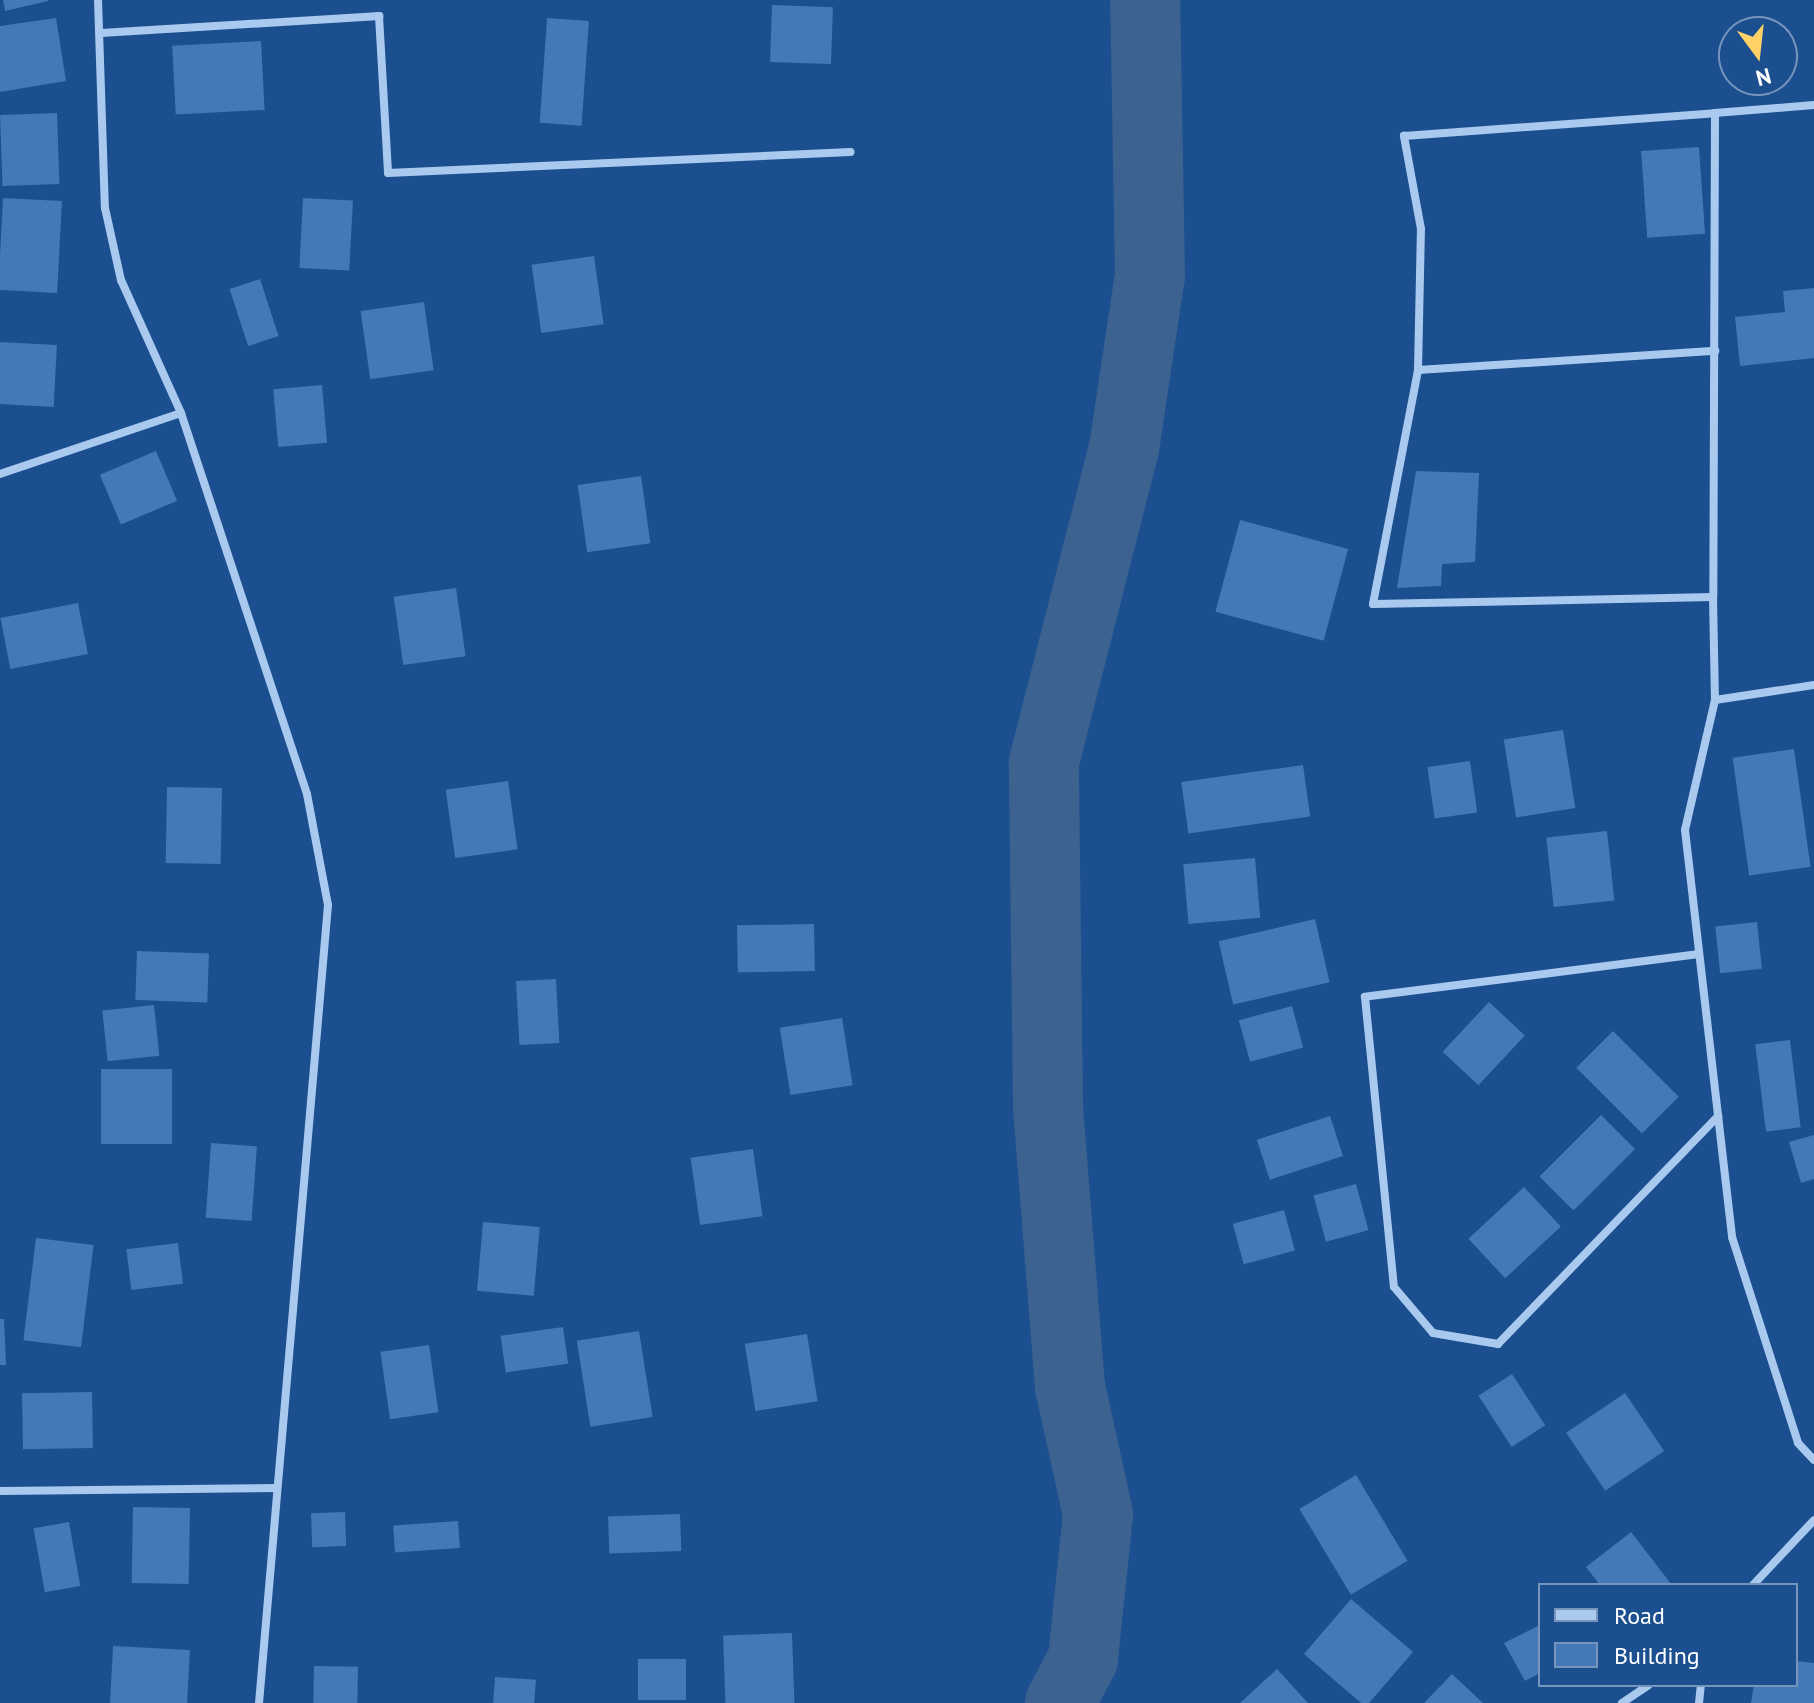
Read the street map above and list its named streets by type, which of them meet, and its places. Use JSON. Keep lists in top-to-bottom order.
{
  "legend": ["Road", "Building"],
  "north": "bottom"
}
